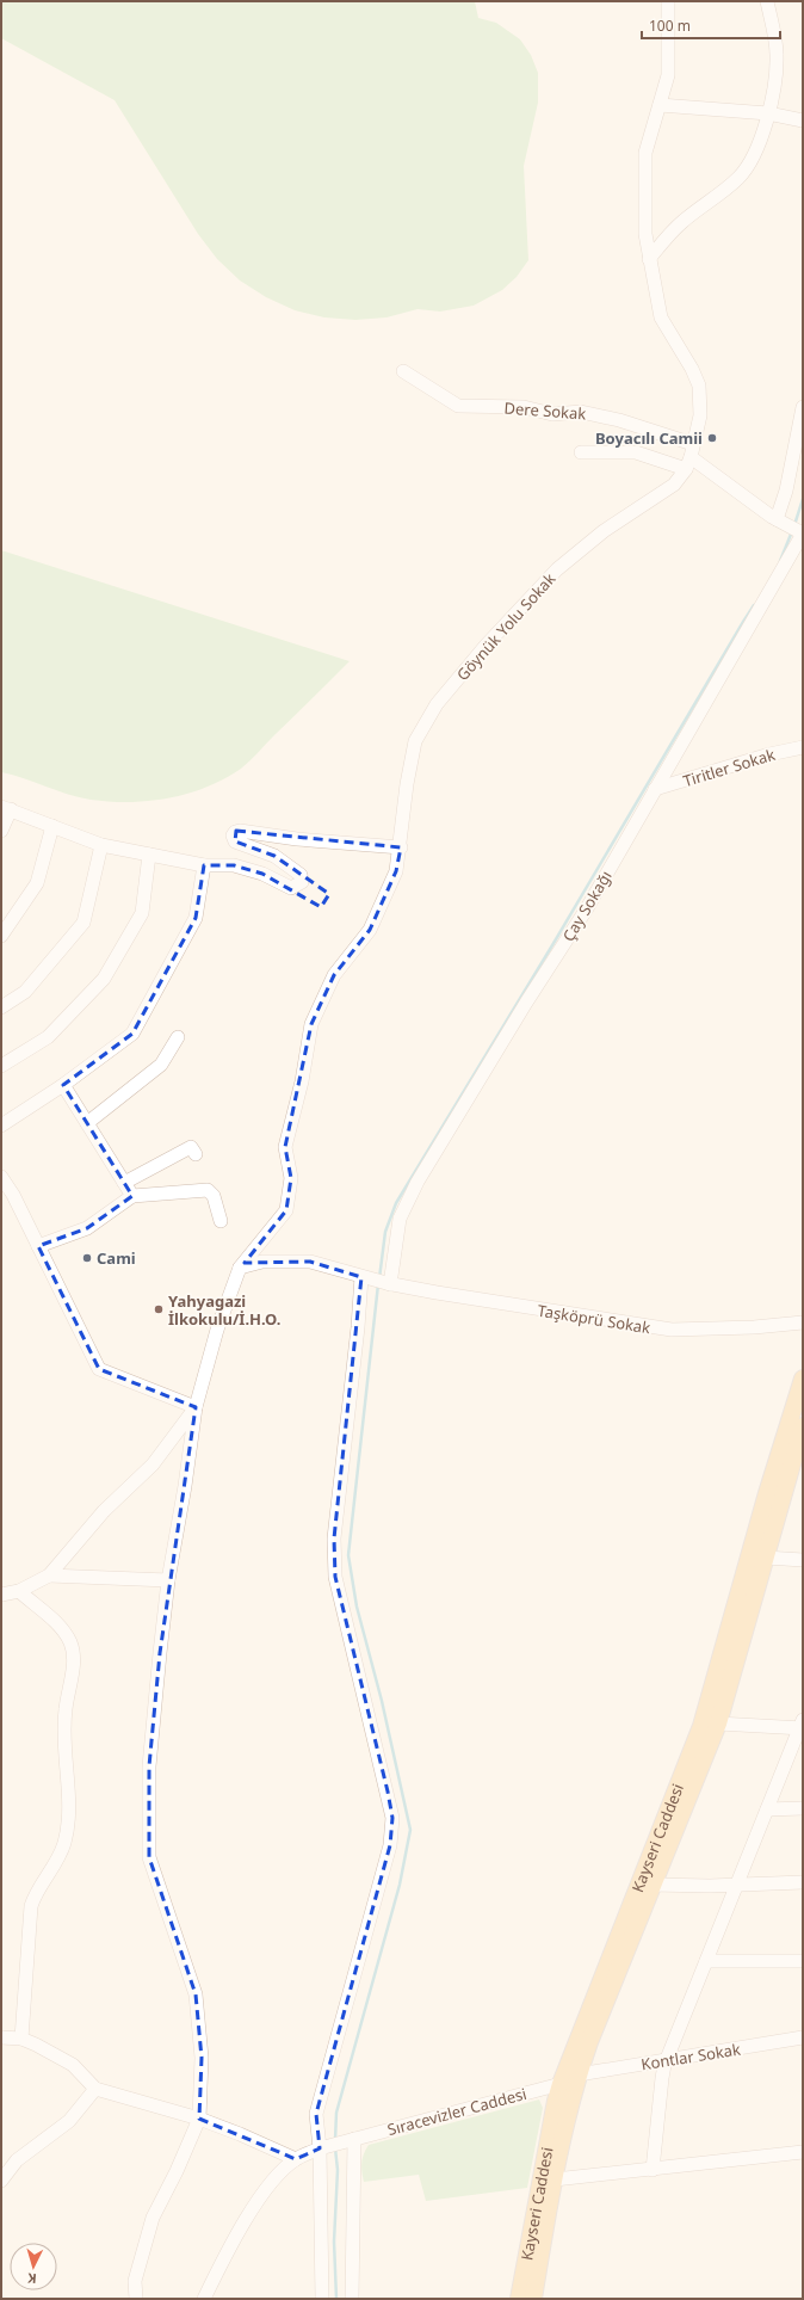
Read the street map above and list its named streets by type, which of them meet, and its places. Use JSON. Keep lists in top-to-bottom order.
{
  "streets": {
    "main road": ["Kayseri Caddesi"],
    "street": [
      "Dere Sokak",
      "Göynük Yolu Sokak",
      "Tiritler Sokak",
      "Çay Sokağı",
      "Taşköprü Sokak",
      "Kontlar Sokak",
      "Sıracevizler Caddesi"
    ]
  },
  "crossings": [
    ["Dere Sokak", "Göynük Yolu Sokak"],
    ["Göynük Yolu Sokak", "Taşköprü Sokak"],
    ["Tiritler Sokak", "Çay Sokağı"],
    ["Çay Sokağı", "Taşköprü Sokak"],
    ["Kayseri Caddesi", "Kontlar Sokak"],
    ["Kayseri Caddesi", "Sıracevizler Caddesi"],
    ["Kontlar Sokak", "Sıracevizler Caddesi"]
  ],
  "places": ["Boyacılı Camii", "Cami", "Yahyagazi İlkokulu/İ.H.O."],
  "scale_bar": "100 m",
  "north": "bottom"
}
